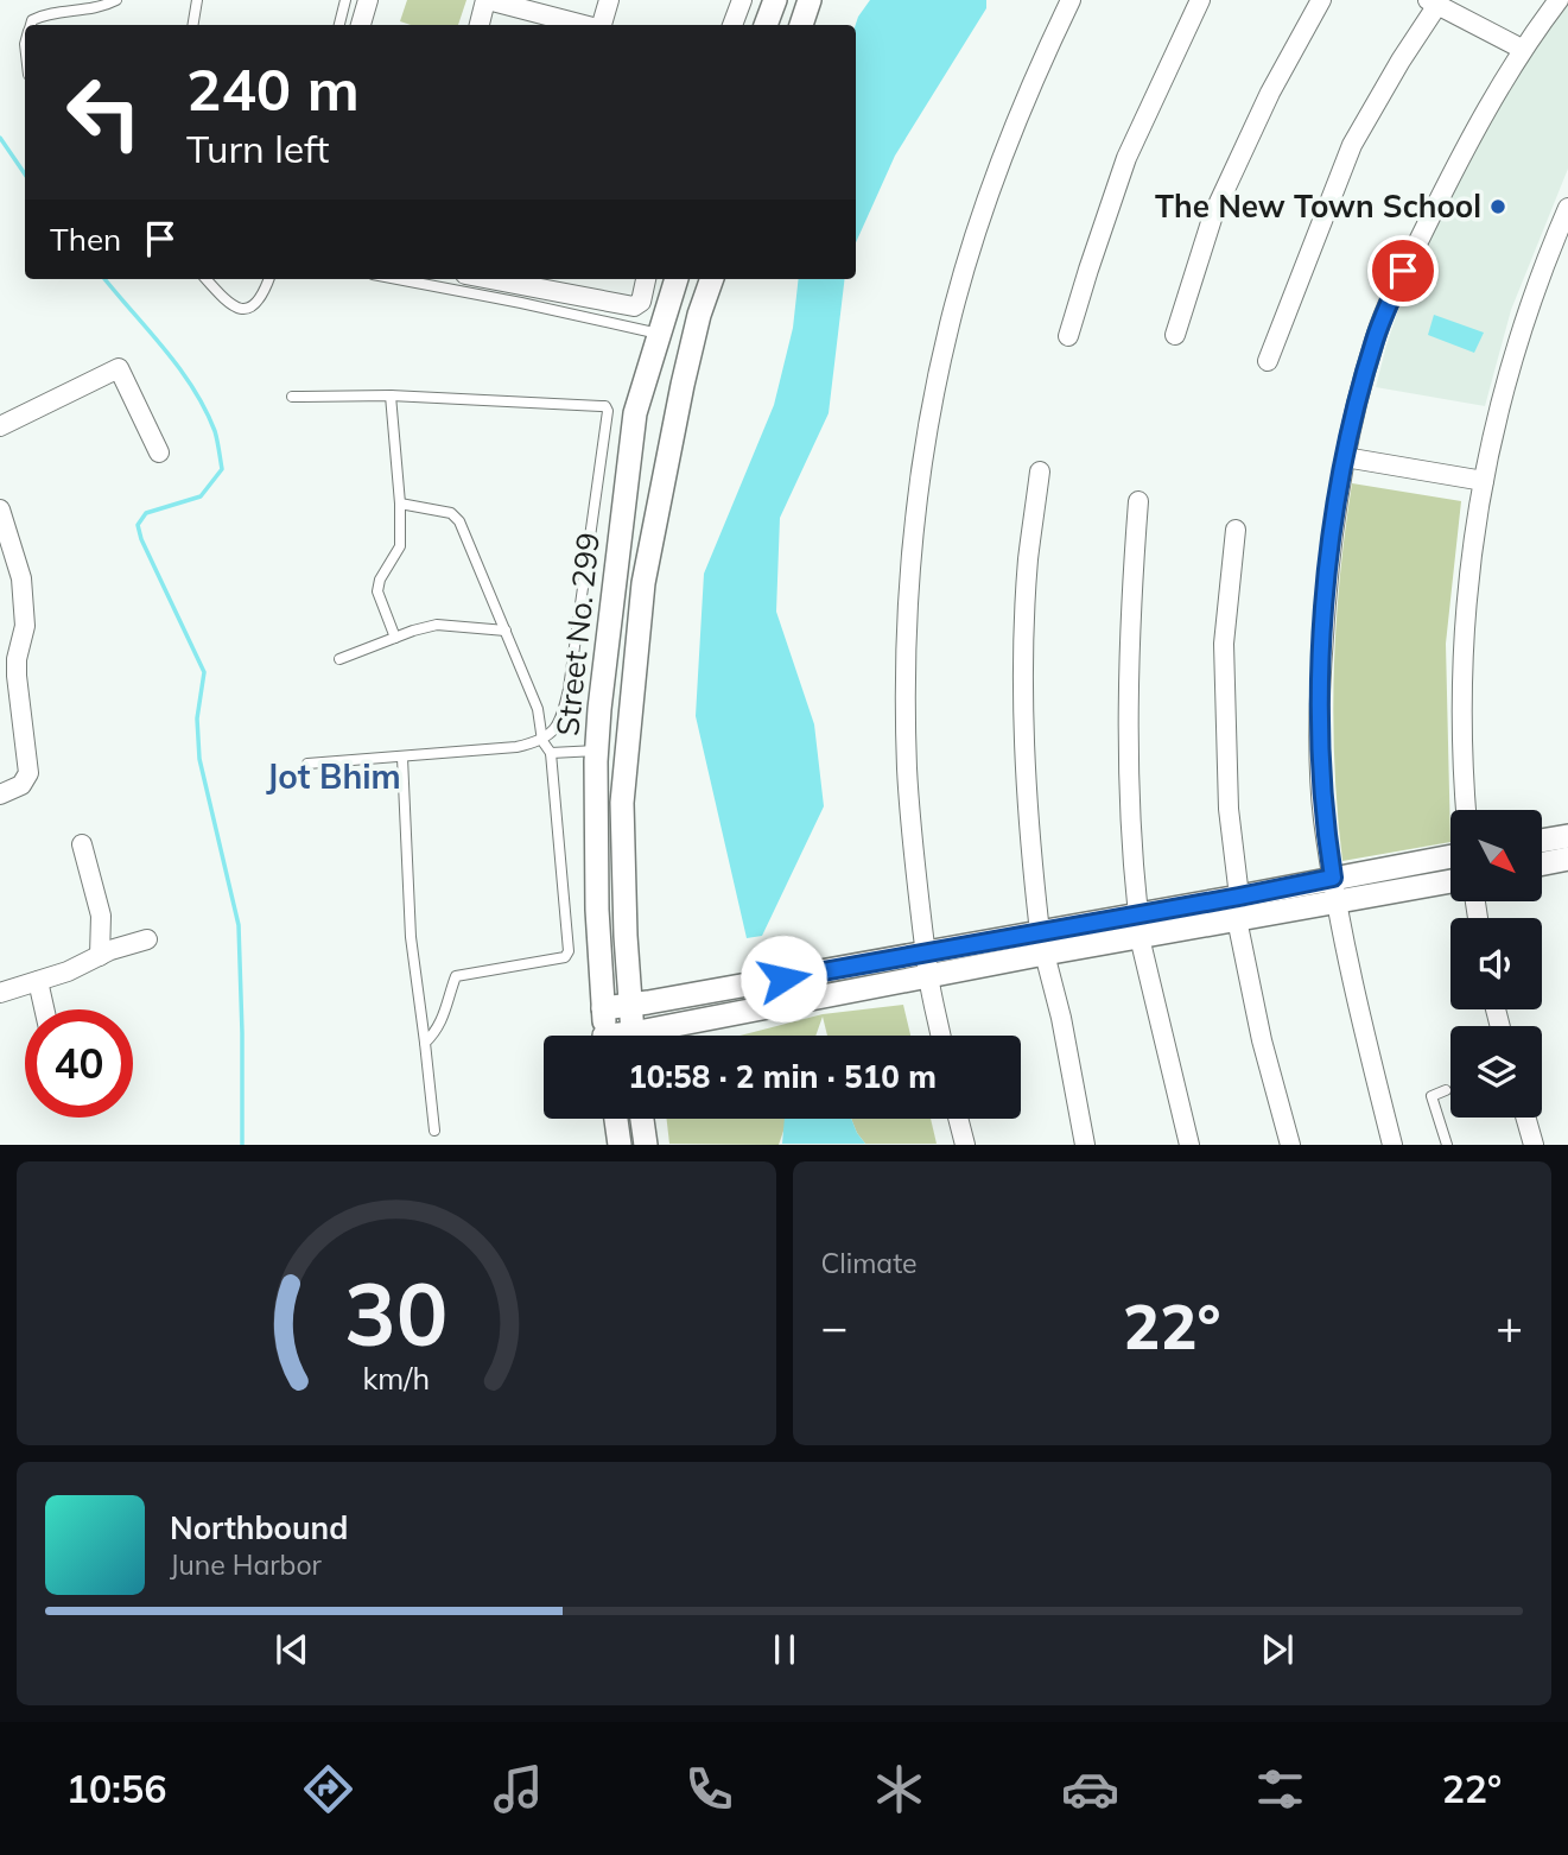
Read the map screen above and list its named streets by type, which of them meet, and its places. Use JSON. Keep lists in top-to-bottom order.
{
  "streets": {
    "street": ["Street No. 299"]
  },
  "districts": ["Jot Bhim"],
  "places": ["The New Town School"],
  "north": "bottom right",
  "page": {
    "turn": ["240 m", "Turn left"],
    "then": "Then",
    "limit": "40",
    "trip": "10:58 · 2 min · 510 m",
    "tile": "Climate",
    "heat": ["−", "22°", "+"],
    "song": ["Northbound", "June Harbor"],
    "tabs": ["10:56", "22°"],
    "gauge": ["30", "km/h"]
  }
}
